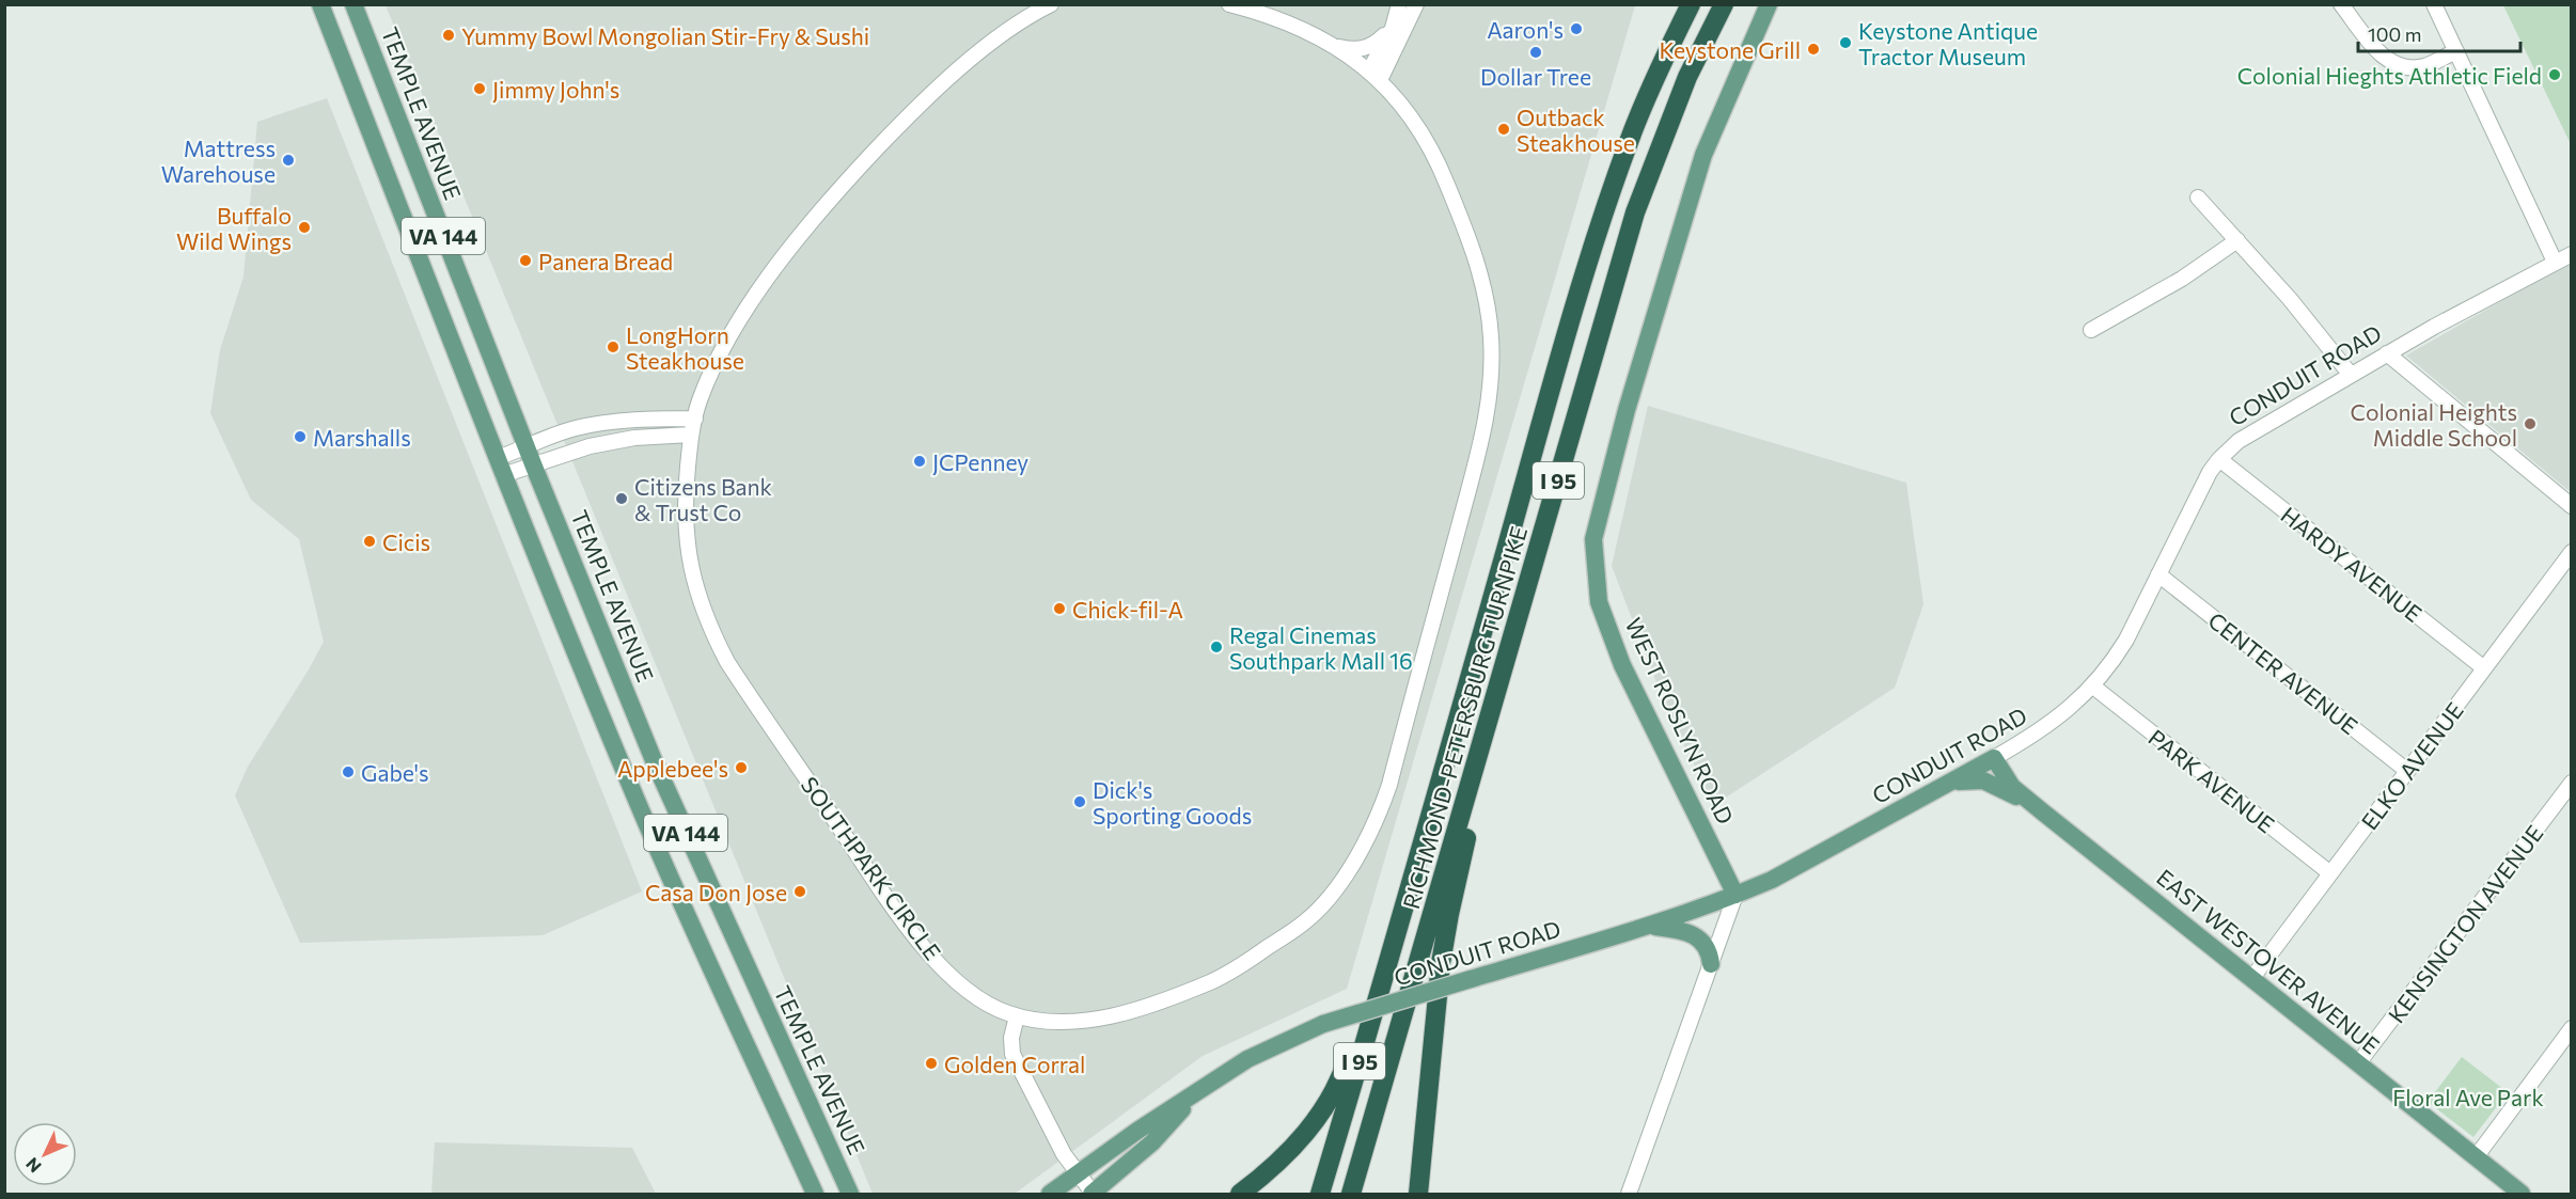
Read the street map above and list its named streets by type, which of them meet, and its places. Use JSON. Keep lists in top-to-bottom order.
{
  "streets": {
    "highway": ["I 95", "RICHMOND-PETERSBURG TURNPIKE"],
    "main road": [
      "TEMPLE AVENUE",
      "VA 144",
      "CONDUIT ROAD",
      "WEST ROSLYN ROAD",
      "EAST WESTOVER AVENUE"
    ],
    "street": [
      "HARDY AVENUE",
      "CENTER AVENUE",
      "ELKO AVENUE",
      "PARK AVENUE",
      "SOUTHPARK CIRCLE",
      "KENSINGTON AVENUE"
    ]
  },
  "crossings": [
    ["CONDUIT ROAD", "HARDY AVENUE"],
    ["CONDUIT ROAD", "CENTER AVENUE"],
    ["CONDUIT ROAD", "WEST ROSLYN ROAD"],
    ["CONDUIT ROAD", "PARK AVENUE"],
    ["CONDUIT ROAD", "EAST WESTOVER AVENUE"],
    ["HARDY AVENUE", "ELKO AVENUE"],
    ["CENTER AVENUE", "ELKO AVENUE"],
    ["ELKO AVENUE", "PARK AVENUE"],
    ["ELKO AVENUE", "EAST WESTOVER AVENUE"],
    ["KENSINGTON AVENUE", "EAST WESTOVER AVENUE"]
  ],
  "parks": ["Floral Ave Park"],
  "places": [
    "Aaron's",
    "Yummy Bowl Mongolian Stir-Fry & Sushi",
    "Keystone Antique Tractor Museum",
    "Keystone Grill",
    "Dollar Tree",
    "Colonial Hieghts Athletic Field",
    "Jimmy John's",
    "Outback Steakhouse",
    "Mattress Warehouse",
    "Buffalo Wild Wings",
    "Panera Bread",
    "LongHorn Steakhouse",
    "Colonial Heights Middle School",
    "Marshalls",
    "JCPenney",
    "Citizens Bank & Trust Co",
    "Cicis",
    "Chick-fil-A",
    "Regal Cinemas Southpark Mall 16",
    "Applebee's",
    "Gabe's",
    "Dick's Sporting Goods",
    "Casa Don Jose",
    "Golden Corral"
  ],
  "scale_bar": "100 m",
  "north": "bottom left"
}
